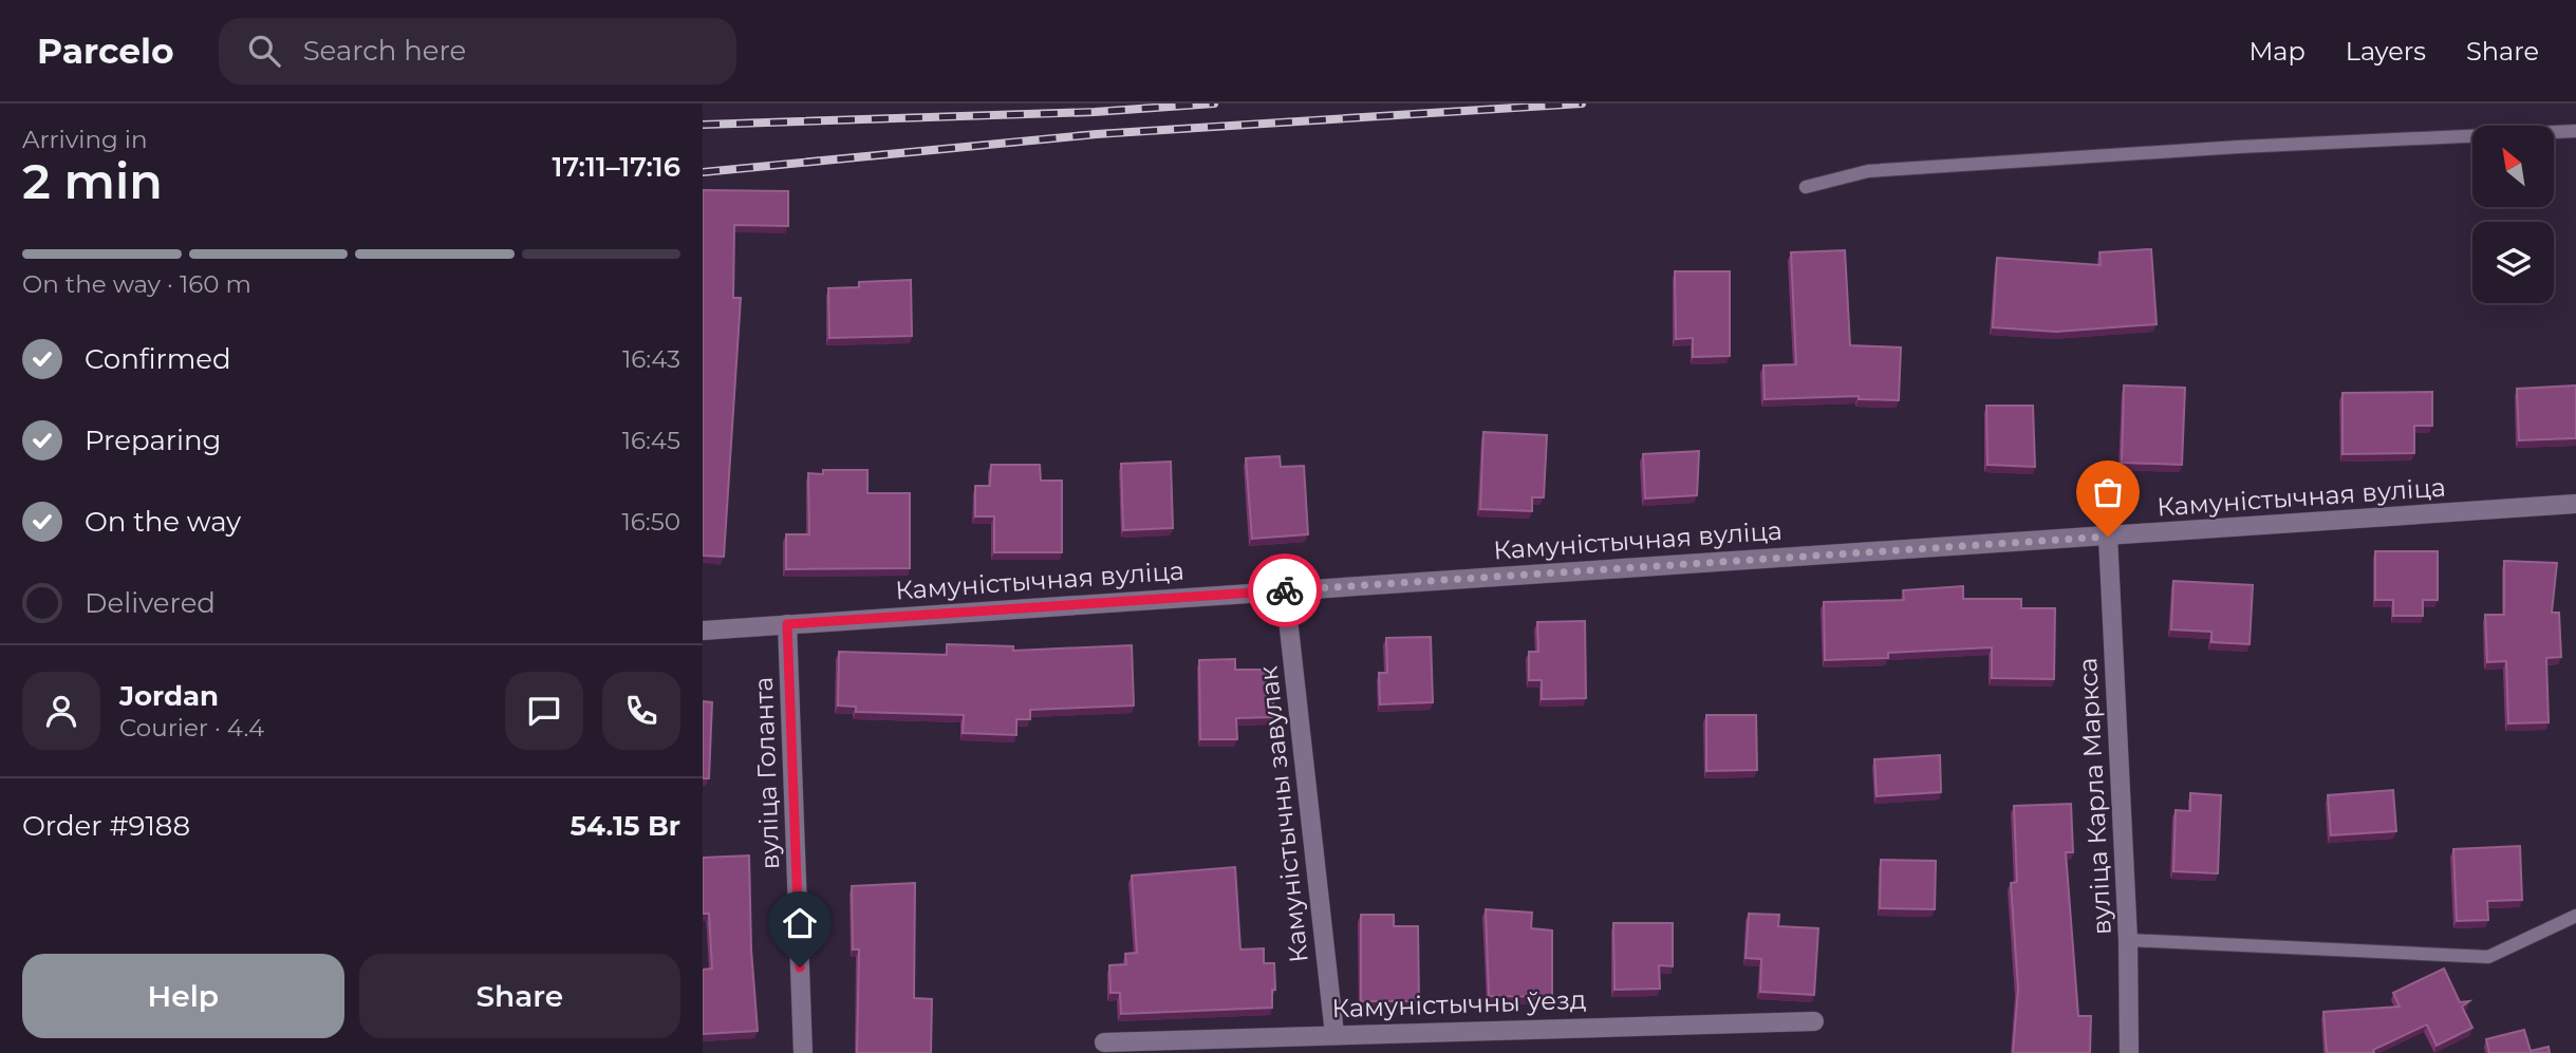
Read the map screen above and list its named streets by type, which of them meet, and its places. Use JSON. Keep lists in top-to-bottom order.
{
  "streets": {
    "street": [
      "Камуністычная вуліца",
      "вуліца Голанта",
      "вуліца Карла Маркса",
      "Камуністычны завулак",
      "Камуністычны ўезд"
    ]
  },
  "crossings": [
    ["Камуністычная вуліца", "вуліца Голанта"],
    ["Камуністычная вуліца", "вуліца Карла Маркса"],
    ["Камуністычная вуліца", "Камуністычны завулак"],
    ["Камуністычны завулак", "Камуністычны ўезд"]
  ],
  "north": "top left",
  "page": {
    "header": "Parcelo",
    "search": "Search here",
    "nav": ["Map", "Layers", "Share"],
    "heading": ["2 min", "Arriving in", "17:11–17:16"],
    "panel": [
      "Jordan",
      "Courier · 4.4",
      "Order #9188",
      "54.15 Br"
    ],
    "bar": "On the way · 160 m",
    "list": [
      ["Confirmed", "16:43"],
      ["Preparing", "16:45"],
      ["On the way", "16:50"],
      "Delivered"
    ],
    "buttons": ["Help", "Share"]
  }
}
